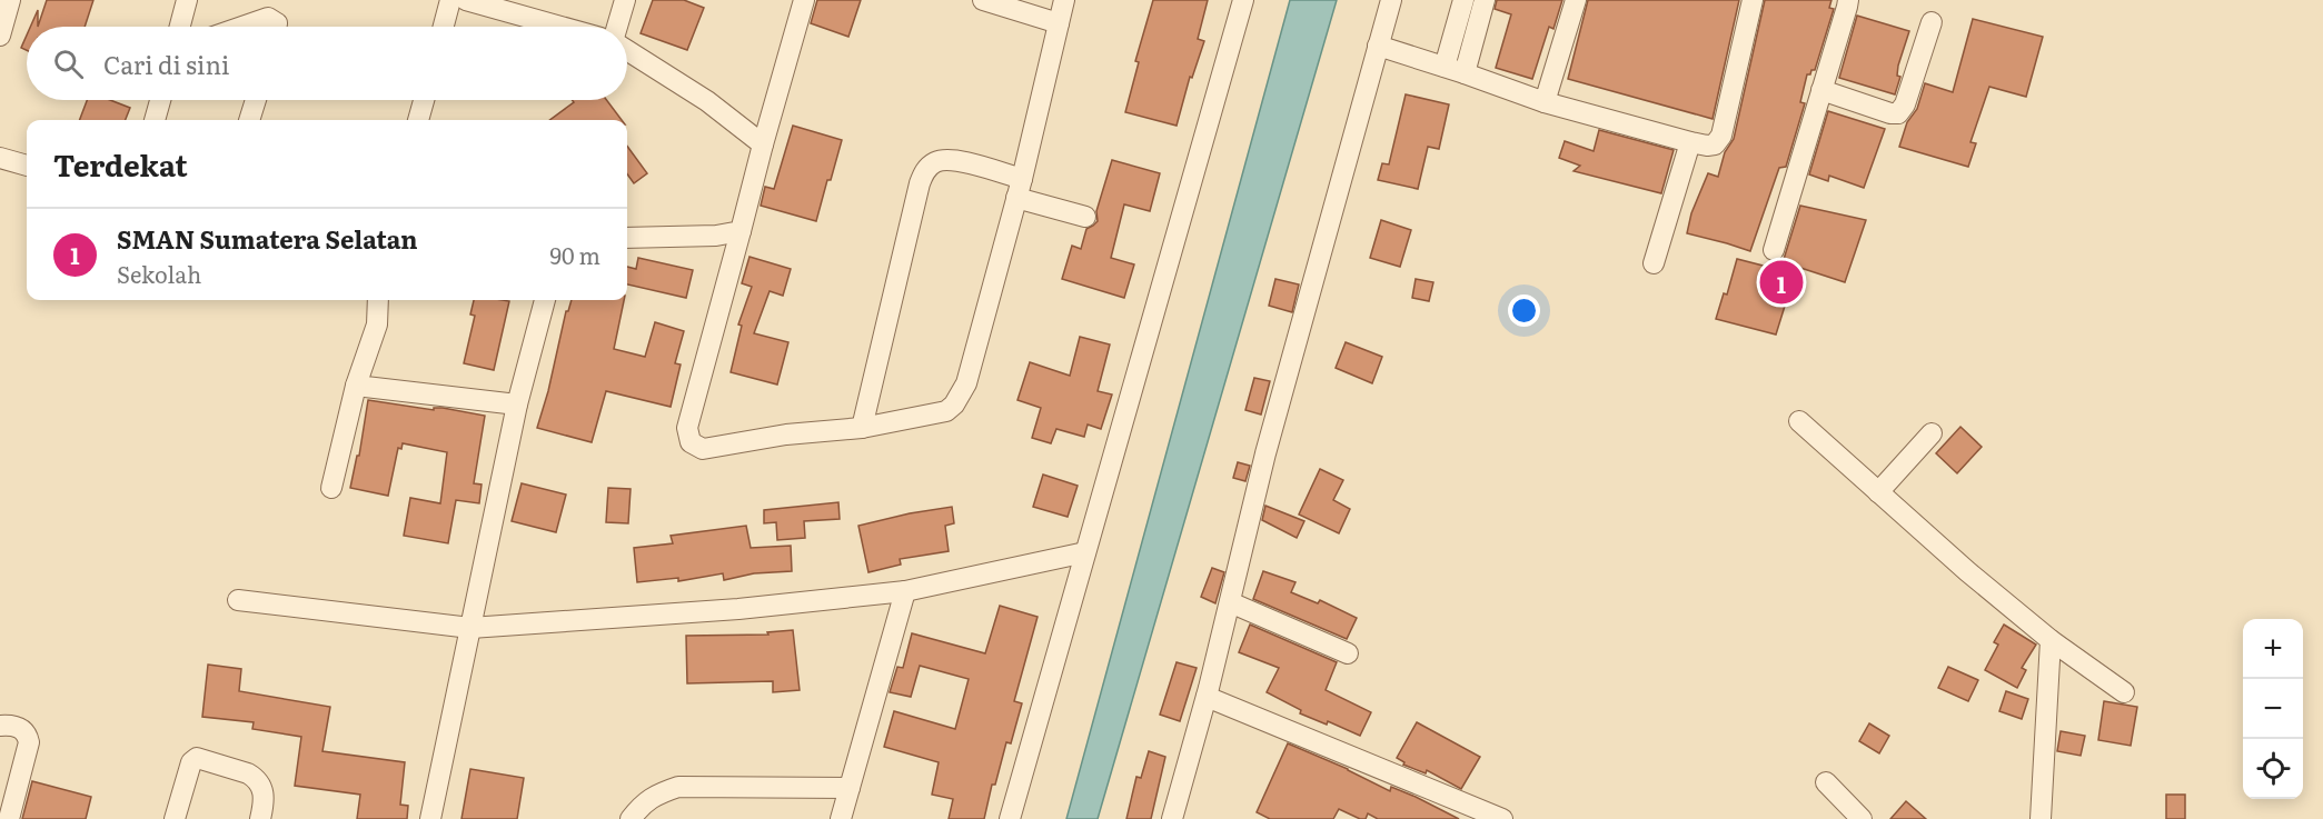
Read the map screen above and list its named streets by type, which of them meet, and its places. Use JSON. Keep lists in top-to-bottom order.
{
  "page": {
    "search": "Cari di sini",
    "heading": "Terdekat",
    "list": [
      {
        "mark": "1",
        "name": "SMAN Sumatera Selatan",
        "note": "Sekolah",
        "value": "90 m"
      }
    ],
    "pins": "1",
    "map_buttons": ["+", "−"]
  }
}
